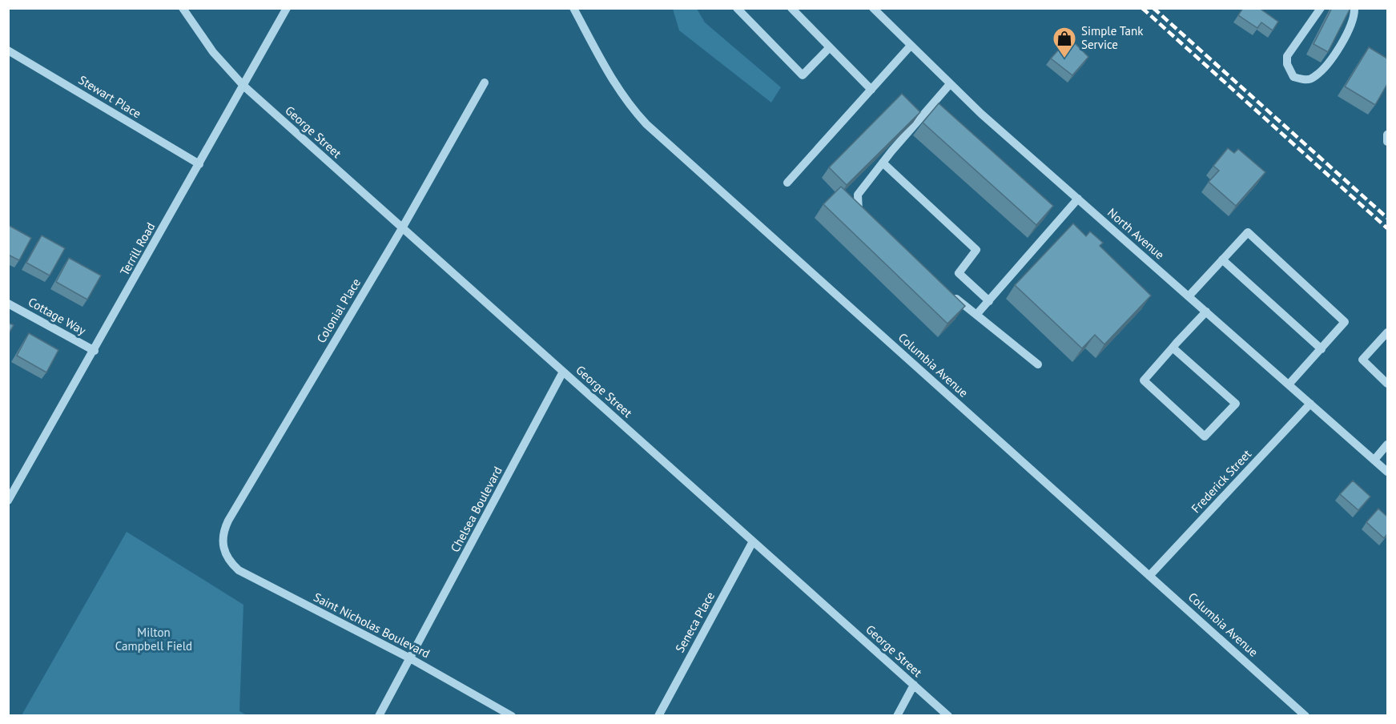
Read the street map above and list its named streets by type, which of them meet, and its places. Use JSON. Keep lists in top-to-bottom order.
{
  "streets": {
    "street": [
      "Stewart Place",
      "George Street",
      "North Avenue",
      "Terrill Road",
      "Colonial Place",
      "Cottage Way",
      "Columbia Avenue",
      "Frederick Street",
      "Chelsea Boulevard",
      "Seneca Place",
      "Saint Nicholas Boulevard"
    ]
  },
  "crossings": [
    ["Stewart Place", "Terrill Road"],
    ["George Street", "Terrill Road"],
    ["George Street", "Colonial Place"],
    ["George Street", "Chelsea Boulevard"],
    ["George Street", "Seneca Place"],
    ["North Avenue", "Frederick Street"],
    ["Terrill Road", "Cottage Way"],
    ["Colonial Place", "Saint Nicholas Boulevard"],
    ["Columbia Avenue", "Frederick Street"],
    ["Chelsea Boulevard", "Saint Nicholas Boulevard"]
  ],
  "parks": ["Milton Campbell Field"],
  "places": {
    "shop": ["Simple Tank Service"]
  }
}
